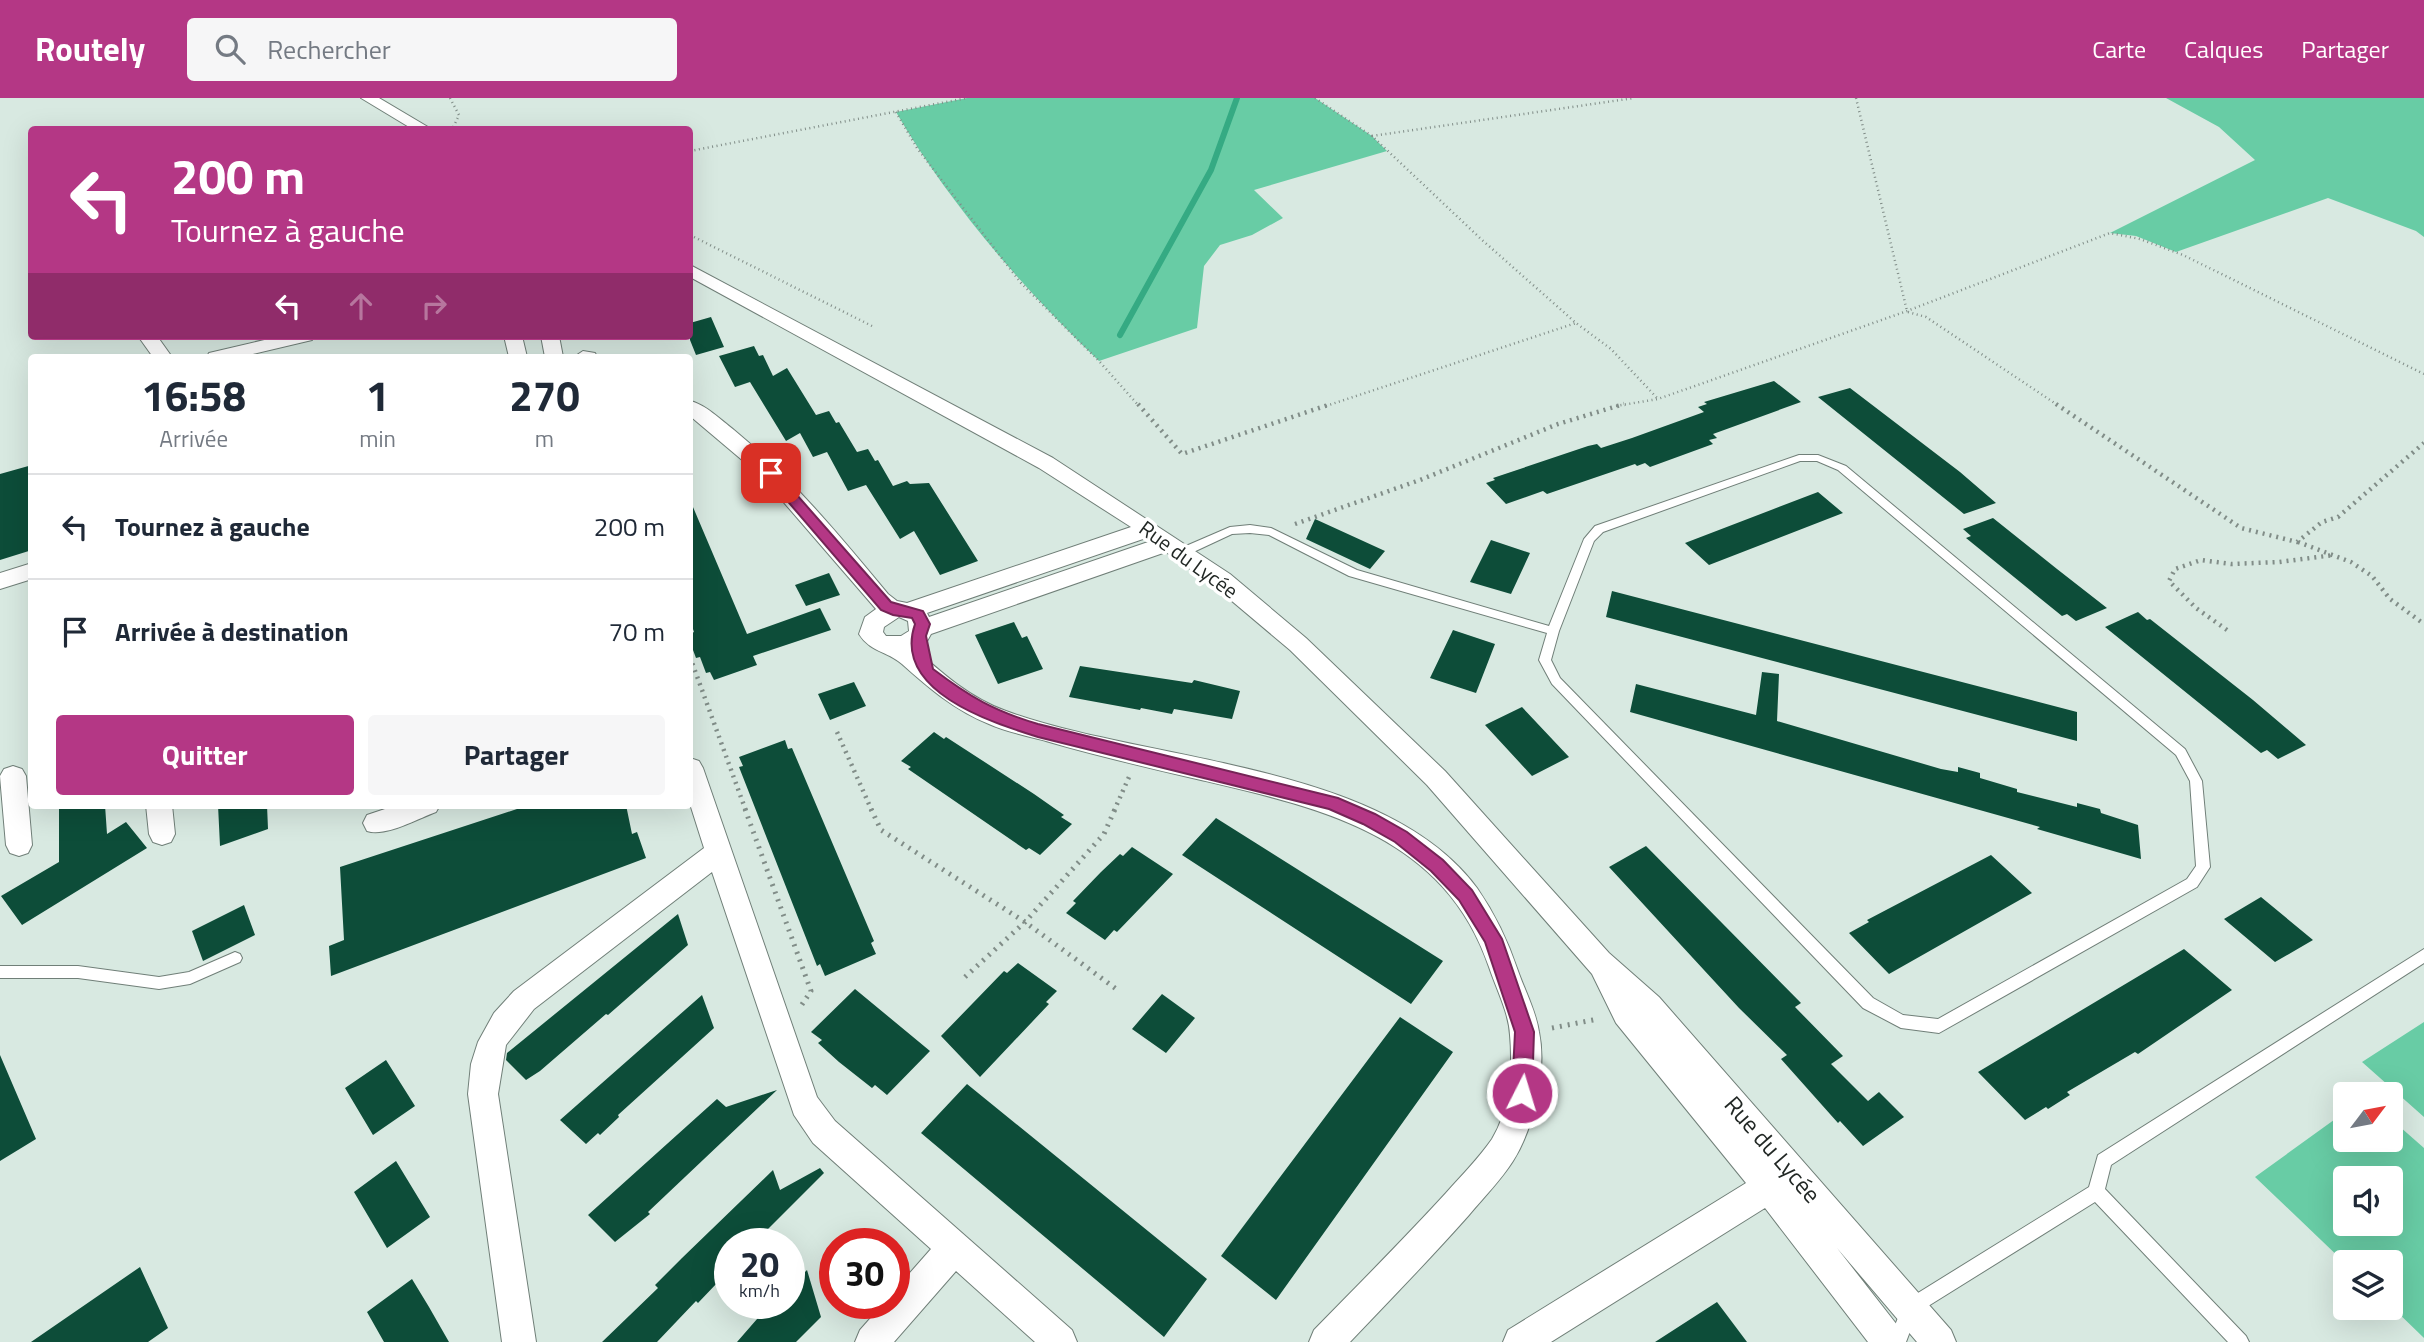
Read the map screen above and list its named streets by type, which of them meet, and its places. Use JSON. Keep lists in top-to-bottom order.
{
  "streets": {
    "street": ["Rue du Lycée"]
  },
  "north": "top right",
  "page": {
    "header": "Routely",
    "search": "Rechercher",
    "nav": ["Carte", "Calques", "Partager"],
    "turn": ["200 m", "Tournez à gauche"],
    "eta": [
      "16:58",
      "Arrivée",
      "1",
      "min",
      "270",
      "m"
    ],
    "list": [
      {
        "name": "Tournez à gauche",
        "value": "200 m"
      },
      {
        "name": "Arrivée à destination",
        "value": "70 m"
      }
    ],
    "buttons": ["Quitter", "Partager"],
    "speed": "20 km/h",
    "limit": "30"
  }
}
